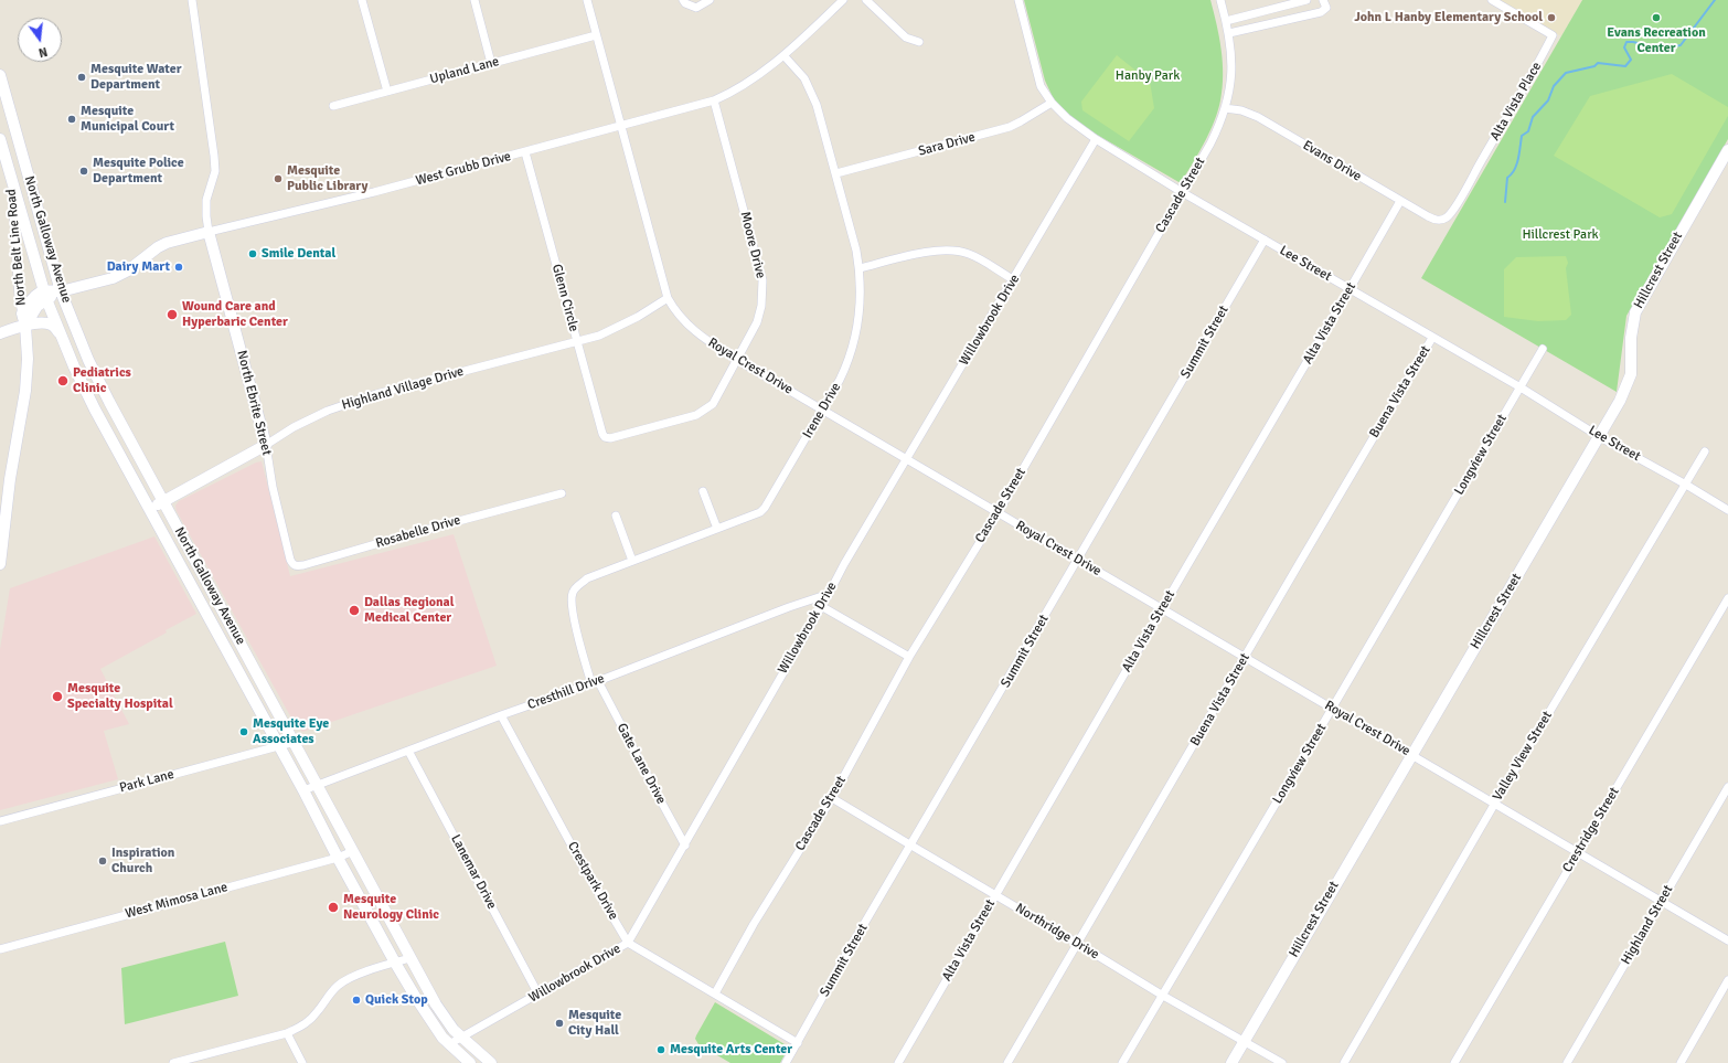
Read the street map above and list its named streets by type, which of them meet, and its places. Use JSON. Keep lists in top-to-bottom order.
{
  "streets": {
    "main road": [
      "West Grubb Drive",
      "North Galloway Avenue",
      "Hillcrest Street",
      "Highland Village Drive",
      "North Ebrite Street"
    ],
    "street": [
      "Upland Lane",
      "Alta Vista Place",
      "Sara Drive",
      "Evans Drive",
      "Cascade Street",
      "Moore Drive",
      "North Belt Line Road",
      "Lee Street",
      "Glenn Circle",
      "Willowbrook Drive",
      "Alta Vista Street",
      "Summit Street",
      "Royal Crest Drive",
      "Buena Vista Street",
      "Irene Drive",
      "Longview Street",
      "Rosabelle Drive",
      "Cresthill Drive",
      "Valley View Street",
      "Gate Lane Drive",
      "Park Lane",
      "Crestridge Street",
      "Lanemar Drive",
      "Crestpark Drive",
      "West Mimosa Lane",
      "Highland Street",
      "Northridge Drive"
    ]
  },
  "crossings": [
    ["Upland Lane", "Royal Crest Drive"],
    ["Alta Vista Place", "Evans Drive"],
    ["Sara Drive", "Lee Street"],
    ["Sara Drive", "Irene Drive"],
    ["Evans Drive", "Cascade Street"],
    ["Evans Drive", "Alta Vista Street"],
    ["West Grubb Drive", "North Galloway Avenue"],
    ["West Grubb Drive", "Moore Drive"],
    ["West Grubb Drive", "Glenn Circle"],
    ["West Grubb Drive", "Royal Crest Drive"],
    ["West Grubb Drive", "North Ebrite Street"],
    ["West Grubb Drive", "Irene Drive"],
    ["Cascade Street", "Lee Street"],
    ["Cascade Street", "Royal Crest Drive"],
    ["Cascade Street", "Crestpark Drive"],
    ["Cascade Street", "Northridge Drive"],
    ["North Galloway Avenue", "North Belt Line Road"],
    ["North Galloway Avenue", "Willowbrook Drive"],
    ["North Galloway Avenue", "Highland Village Drive"],
    ["North Galloway Avenue", "Cresthill Drive"],
    ["North Galloway Avenue", "Park Lane"],
    ["North Galloway Avenue", "West Mimosa Lane"],
    ["Moore Drive", "Glenn Circle"],
    ["Moore Drive", "Royal Crest Drive"],
    ["Lee Street", "Hillcrest Street"],
    ["Lee Street", "Willowbrook Drive"],
    ["Lee Street", "Alta Vista Street"],
    ["Lee Street", "Summit Street"],
    ["Lee Street", "Buena Vista Street"],
    ["Lee Street", "Longview Street"],
    ["Lee Street", "Valley View Street"],
    ["Hillcrest Street", "Royal Crest Drive"],
    ["Hillcrest Street", "Northridge Drive"],
    ["Glenn Circle", "Highland Village Drive"],
    ["Willowbrook Drive", "Royal Crest Drive"],
    ["Willowbrook Drive", "Cresthill Drive"],
    ["Willowbrook Drive", "Gate Lane Drive"],
    ["Willowbrook Drive", "Lanemar Drive"],
    ["Willowbrook Drive", "Crestpark Drive"],
    ["Alta Vista Street", "Royal Crest Drive"],
    ["Alta Vista Street", "Northridge Drive"],
    ["Summit Street", "Royal Crest Drive"],
    ["Summit Street", "Crestpark Drive"],
    ["Summit Street", "Northridge Drive"],
    ["Royal Crest Drive", "Highland Village Drive"],
    ["Royal Crest Drive", "Buena Vista Street"],
    ["Royal Crest Drive", "Irene Drive"],
    ["Royal Crest Drive", "Longview Street"],
    ["Royal Crest Drive", "Valley View Street"],
    ["Royal Crest Drive", "Crestridge Street"],
    ["Royal Crest Drive", "Highland Street"],
    ["Highland Village Drive", "North Ebrite Street"],
    ["Buena Vista Street", "Northridge Drive"],
    ["North Ebrite Street", "Rosabelle Drive"],
    ["Irene Drive", "Gate Lane Drive"],
    ["Longview Street", "Northridge Drive"],
    ["Cresthill Drive", "Gate Lane Drive"],
    ["Cresthill Drive", "Lanemar Drive"],
    ["Cresthill Drive", "Crestpark Drive"]
  ],
  "parks": ["Hanby Park", "Hillcrest Park"],
  "places": [
    "John L Hanby Elementary School",
    "Evans Recreation Center",
    "Mesquite Water Department",
    "Mesquite Municipal Court",
    "Mesquite Police Department",
    "Mesquite Public Library",
    "Smile Dental",
    "Dairy Mart",
    "Wound Care and Hyperbaric Center",
    "Pediatrics Clinic",
    "Dallas Regional Medical Center",
    "Mesquite Specialty Hospital",
    "Mesquite Eye Associates",
    "Inspiration Church",
    "Mesquite Neurology Clinic",
    "Quick Stop",
    "Mesquite City Hall",
    "Mesquite Arts Center"
  ],
  "north": "bottom"
}
